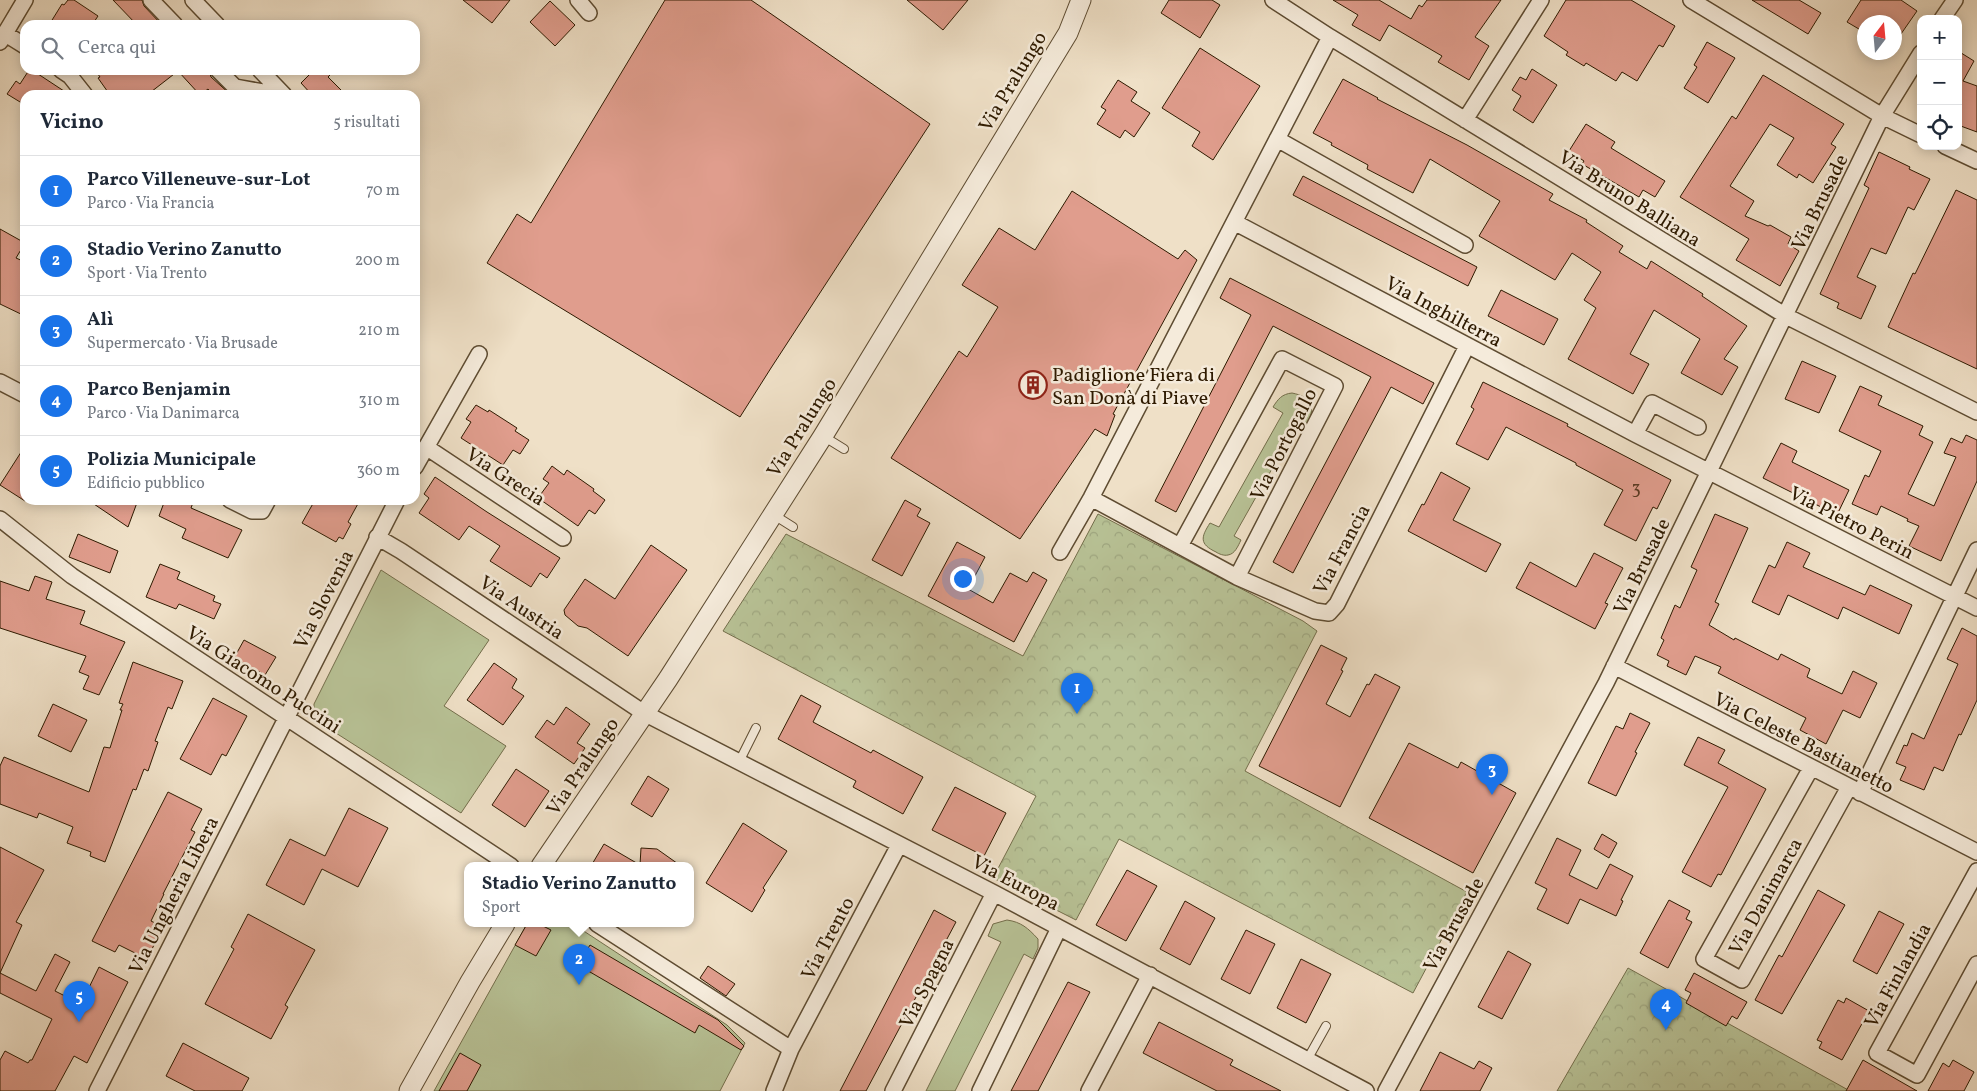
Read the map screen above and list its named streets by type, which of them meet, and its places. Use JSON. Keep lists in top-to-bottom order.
{
  "streets": {
    "street": [
      "Via Pralungo",
      "Via Bruno Balliana",
      "Via Brusade",
      "Via Inghilterra",
      "Via Portogallo",
      "Via Grecia",
      "Via Pietro Perin",
      "Via Francia",
      "Via Slovenia",
      "Via Austria",
      "Via Giacomo Puccini",
      "Via Celeste Bastianetto",
      "Via Europa",
      "Via Ungheria Libera",
      "Via Danimarca",
      "Via Trento",
      "Via Finlandia",
      "Via Spagna"
    ]
  },
  "crossings": [
    ["Via Pralungo", "Via Austria"],
    ["Via Pralungo", "Via Europa"],
    ["Via Bruno Balliana", "Via Brusade"],
    ["Via Brusade", "Via Inghilterra"],
    ["Via Brusade", "Via Pietro Perin"],
    ["Via Brusade", "Via Celeste Bastianetto"],
    ["Via Inghilterra", "Via Pietro Perin"],
    ["Via Inghilterra", "Via Francia"],
    ["Via Portogallo", "Via Francia"],
    ["Via Slovenia", "Via Austria"],
    ["Via Slovenia", "Via Giacomo Puccini"],
    ["Via Slovenia", "Via Ungheria Libera"],
    ["Via Austria", "Via Europa"],
    ["Via Giacomo Puccini", "Via Ungheria Libera"],
    ["Via Celeste Bastianetto", "Via Danimarca"],
    ["Via Europa", "Via Trento"],
    ["Via Europa", "Via Spagna"]
  ],
  "places": {
    "building": ["Padiglione Fiera di San Donà di Piave"]
  },
  "house_numbers": ["3"],
  "north": "top",
  "page": {
    "map_buttons": ["+", "−"],
    "search": "Cerca qui",
    "heading": ["Vicino", "5 risultati"],
    "list": [
      {
        "mark": "1",
        "name": "Parco Villeneuve-sur-Lot",
        "note": "Parco · Via Francia",
        "value": "70 m"
      },
      {
        "mark": "2",
        "name": "Stadio Verino Zanutto",
        "note": "Sport · Via Trento",
        "value": "200 m"
      },
      {
        "mark": "3",
        "name": "Alì",
        "note": "Supermercato · Via Brusade",
        "value": "210 m"
      },
      {
        "mark": "4",
        "name": "Parco Benjamin",
        "note": "Parco · Via Danimarca",
        "value": "310 m"
      },
      {
        "mark": "5",
        "name": "Polizia Municipale",
        "note": "Edificio pubblico",
        "value": "360 m"
      }
    ],
    "pins": [
      "1",
      "3",
      "2",
      "5",
      "4"
    ],
    "popup": ["Stadio Verino Zanutto", "Sport"]
  }
}
